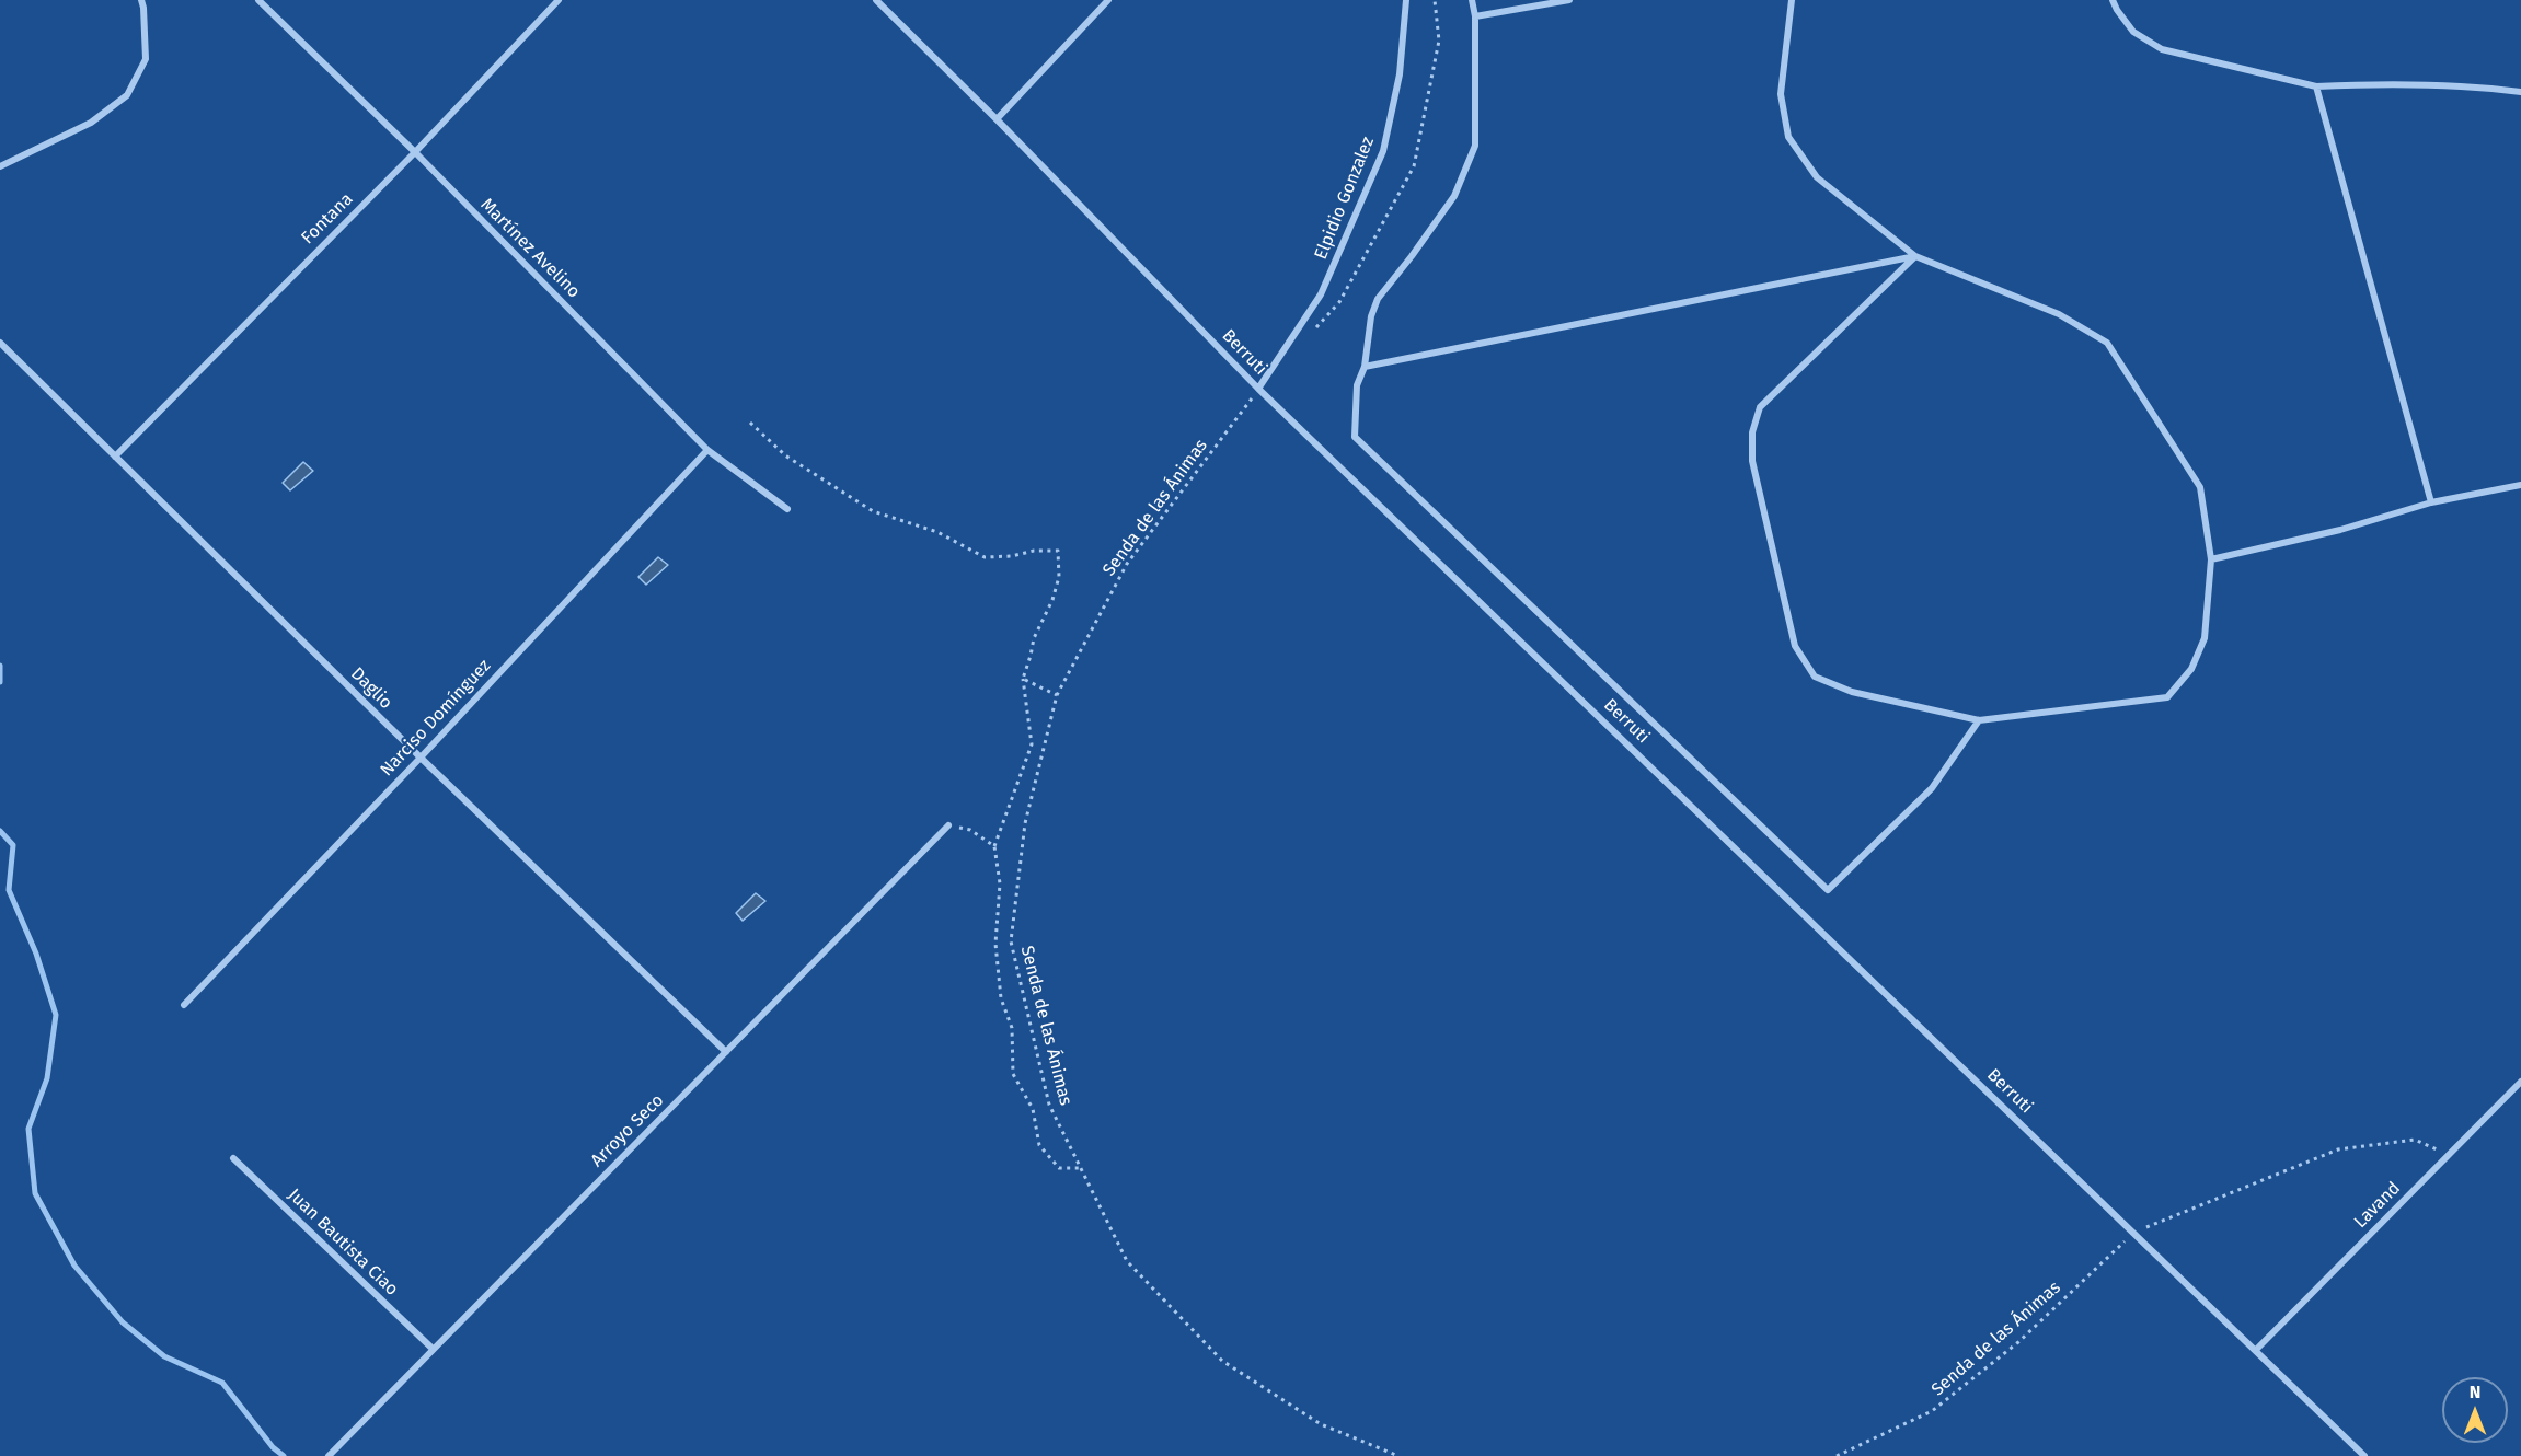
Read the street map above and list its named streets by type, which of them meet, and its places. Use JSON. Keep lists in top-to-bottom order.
{
  "streets": {
    "street": [
      "Elpidio Gonzalez",
      "Fontana",
      "Martínez Avelino",
      "Berruti",
      "Daglio",
      "Narciso Domínguez",
      "Arroyo Seco",
      "Lavand",
      "Juan Bautista Ciao"
    ],
    "path": ["Senda de las Ánimas"]
  },
  "crossings": [
    ["Elpidio Gonzalez", "Berruti"],
    ["Elpidio Gonzalez", "Senda de las Ánimas"],
    ["Fontana", "Martínez Avelino"],
    ["Fontana", "Daglio"],
    ["Martínez Avelino", "Narciso Domínguez"],
    ["Berruti", "Senda de las Ánimas"],
    ["Berruti", "Lavand"],
    ["Senda de las Ánimas", "Lavand"],
    ["Daglio", "Narciso Domínguez"],
    ["Daglio", "Arroyo Seco"],
    ["Arroyo Seco", "Juan Bautista Ciao"]
  ],
  "north": "top"
}
